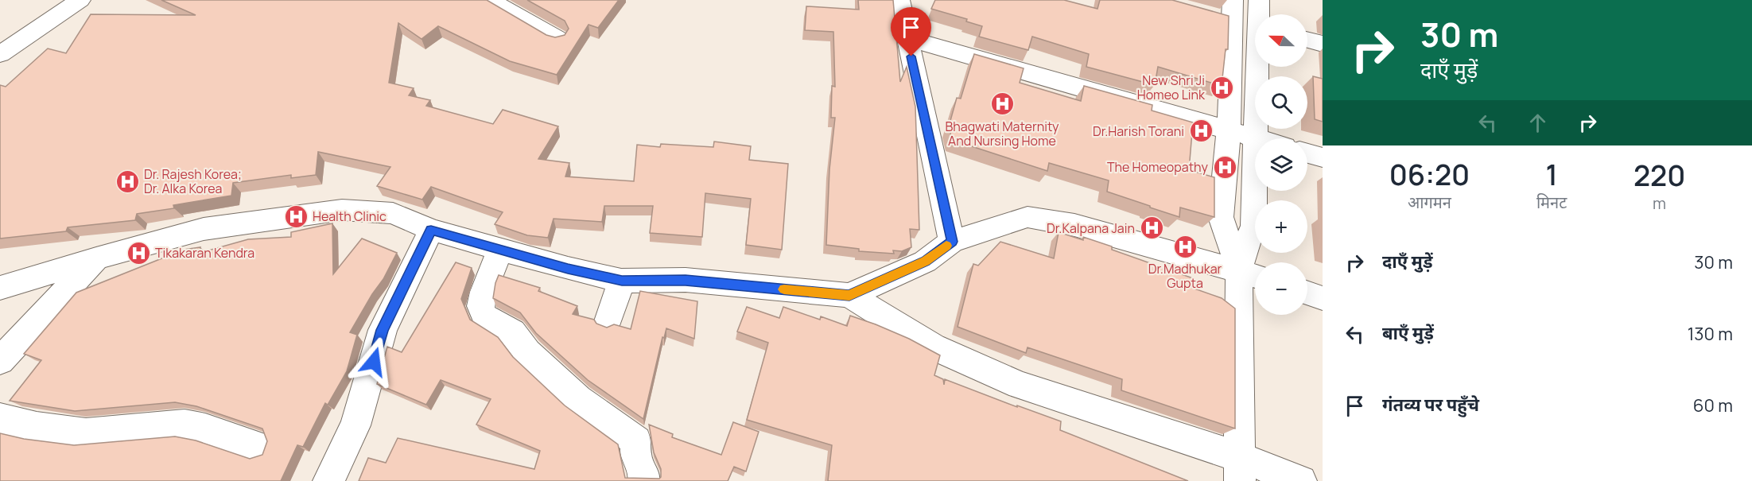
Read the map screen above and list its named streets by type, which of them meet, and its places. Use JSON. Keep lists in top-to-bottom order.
{
  "places": {
    "hospital": [
      "New Shri Ji Homeo Link",
      "Bhagwati Maternity And Nursing Home",
      "Dr.Harish Torani",
      "The Homeopathy",
      "Dr. Rajesh Korea; Dr. Alka Korea",
      "Health Clinic",
      "Dr.Kalpana Jain",
      "Dr.Madhukar Gupta",
      "Tikakaran Kendra"
    ]
  },
  "north": "left",
  "page": {
    "turn": ["30 m", "दाएँ मुड़ें"],
    "map_buttons": ["+", "−"],
    "eta": [
      "06:20",
      "आगमन",
      "1",
      "मिनट",
      "220",
      "m"
    ],
    "list": [
      {
        "name": "दाएँ मुड़ें",
        "value": "30 m"
      },
      {
        "name": "बाएँ मुड़ें",
        "value": "130 m"
      },
      {
        "name": "गंतव्य पर पहुँचे",
        "value": "60 m"
      }
    ]
  }
}
